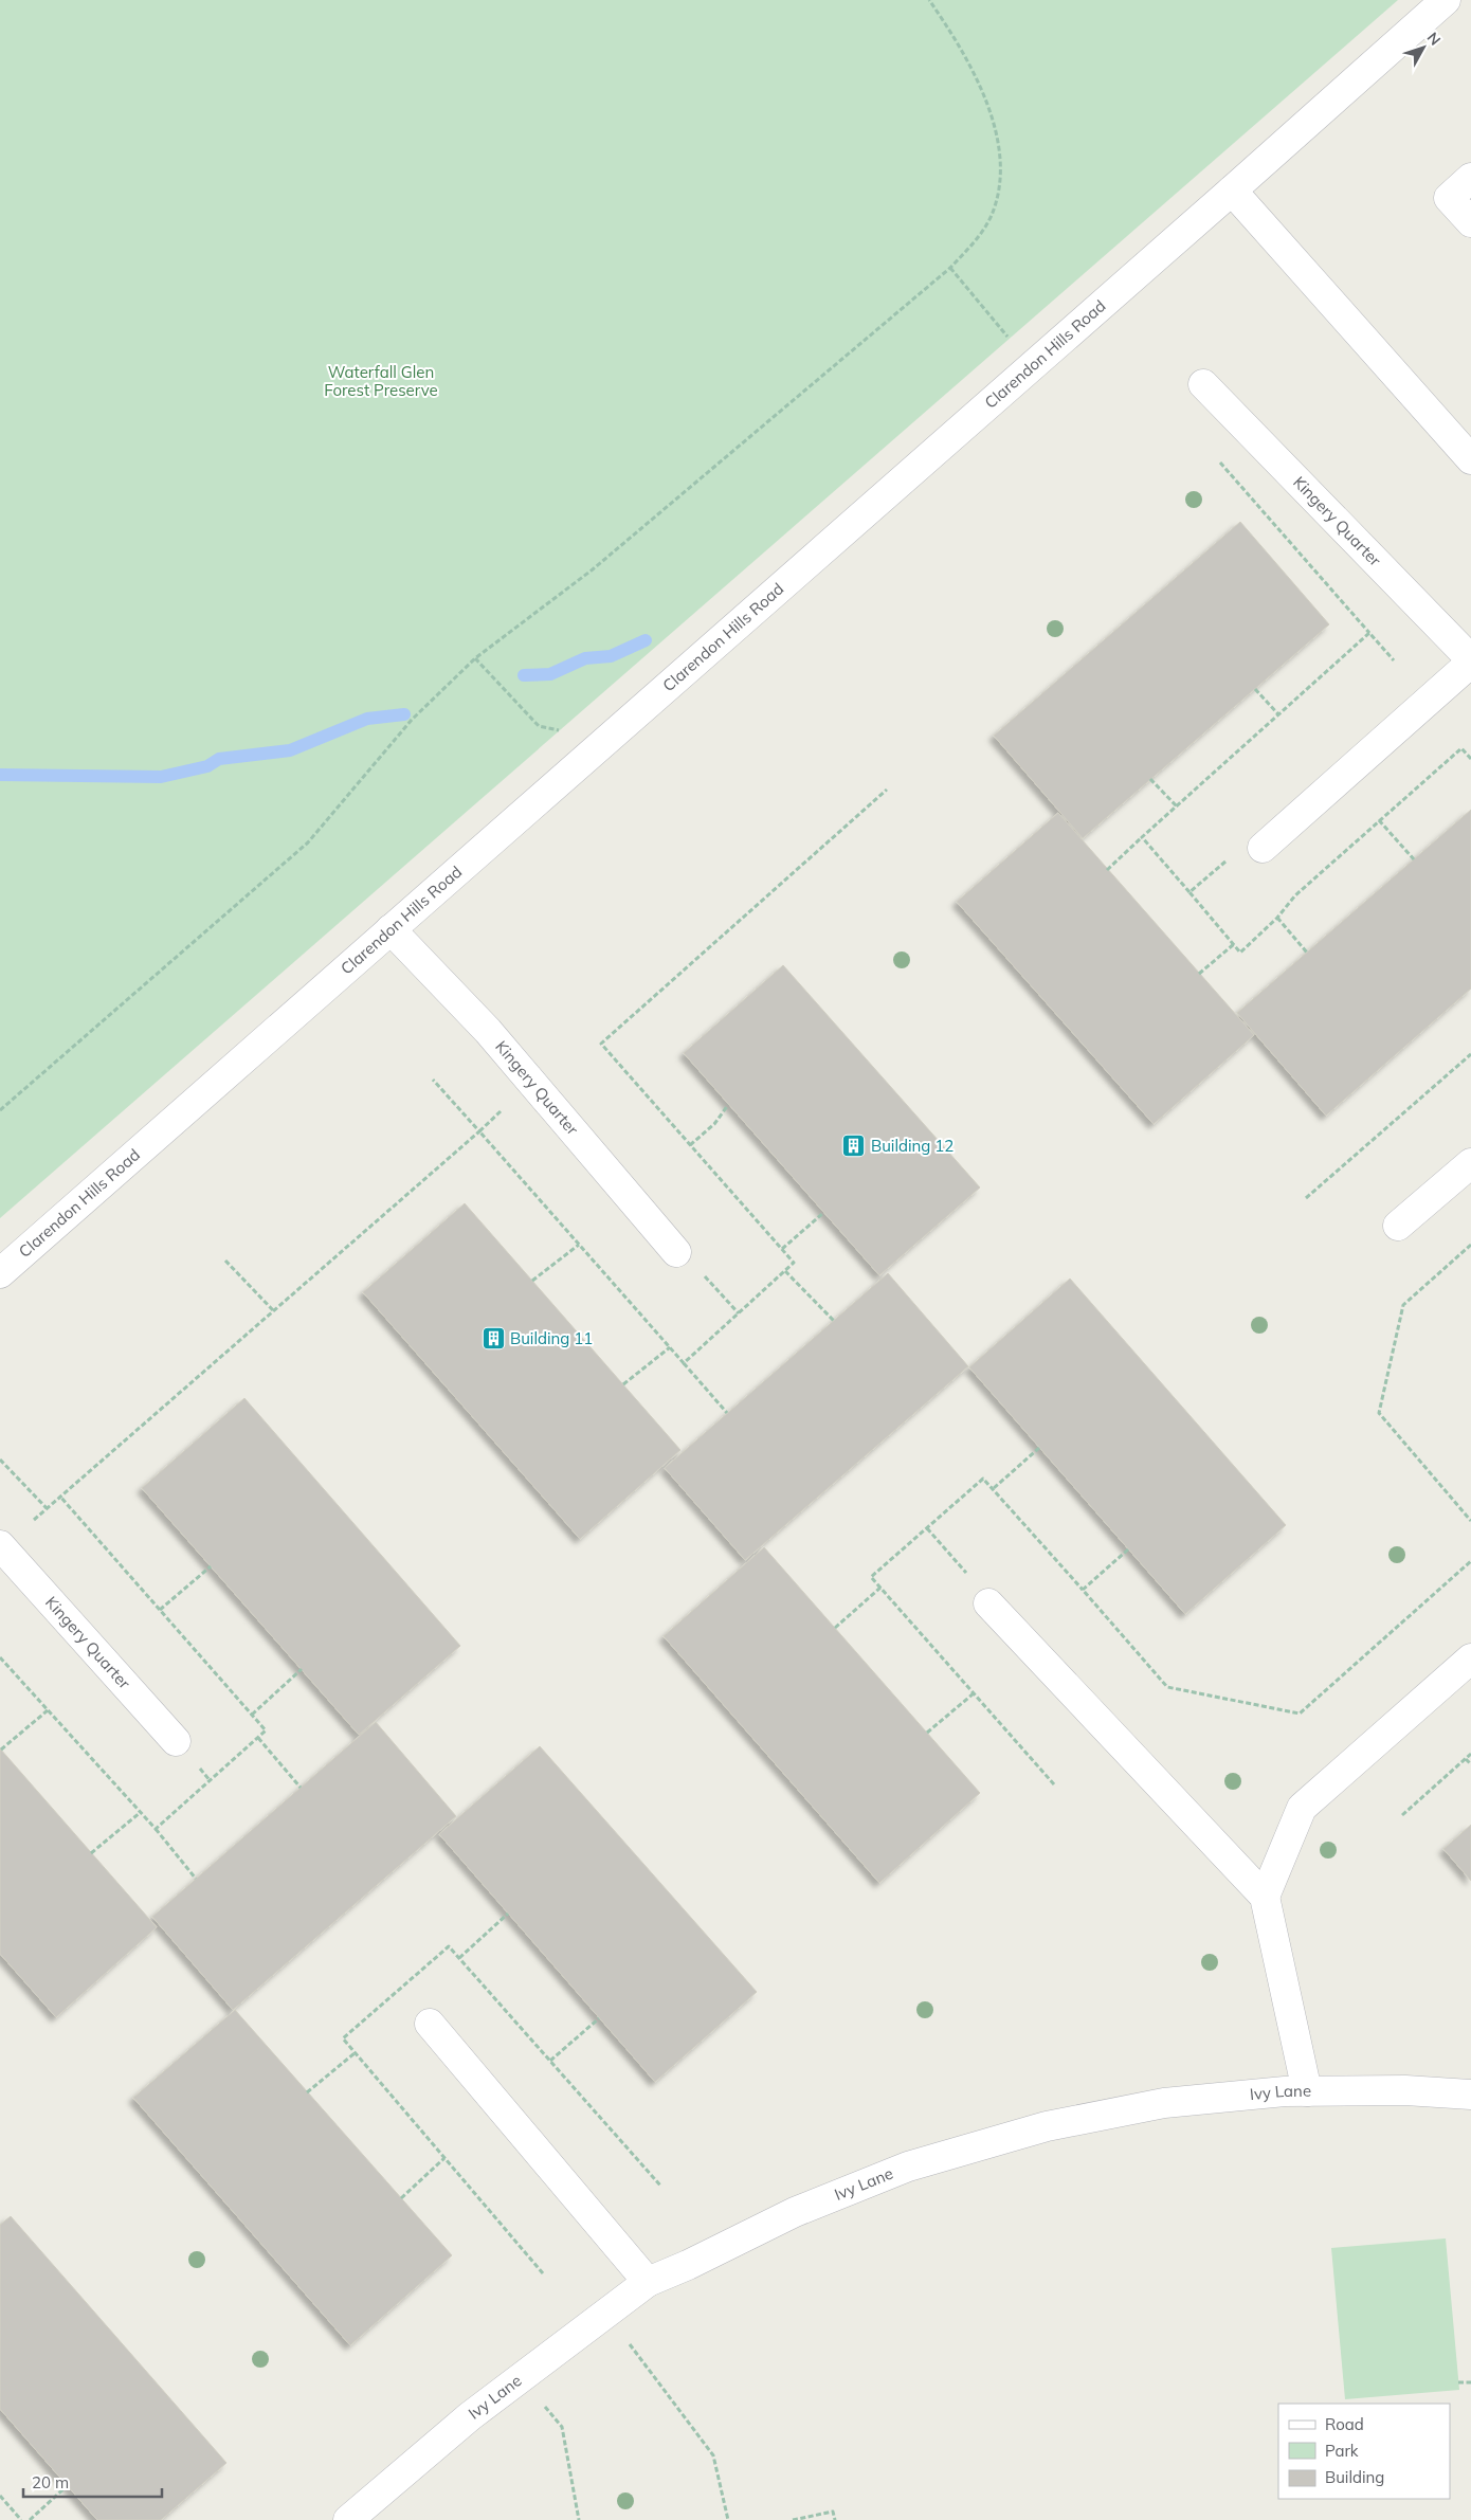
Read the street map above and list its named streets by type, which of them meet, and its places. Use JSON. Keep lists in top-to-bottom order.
{
  "streets": {
    "street": ["Clarendon Hills Road", "Kingery Quarter", "Ivy Lane"]
  },
  "crossings": [
    ["Clarendon Hills Road", "Kingery Quarter"]
  ],
  "parks": ["Waterfall Glen Forest Preserve"],
  "places": {
    "building": ["Building 12", "Building 11"]
  },
  "legend": ["Road", "Park", "Building"],
  "scale_bar": "20 m",
  "north": "top right"
}
